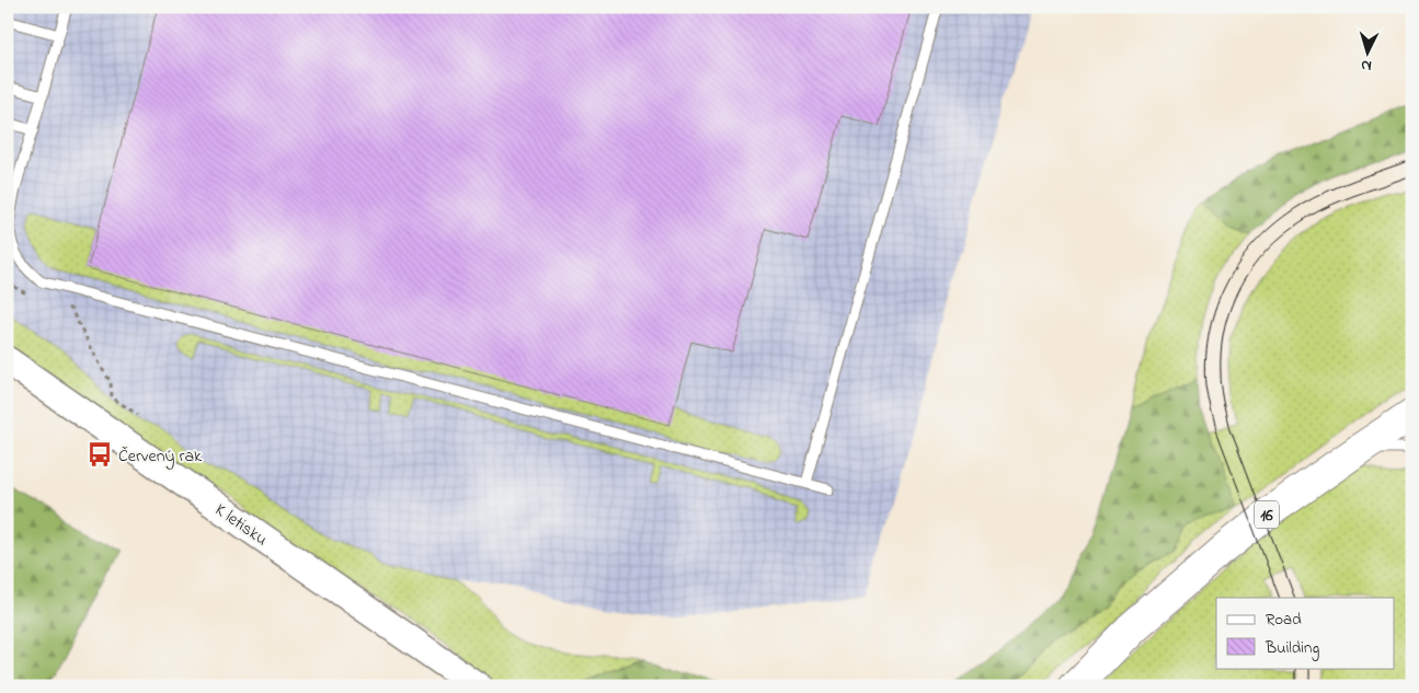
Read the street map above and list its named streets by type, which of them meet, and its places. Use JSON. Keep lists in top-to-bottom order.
{
  "streets": {
    "highway": ["16"],
    "street": ["K letisku"]
  },
  "places": {
    "bus stop": ["Červený rak"]
  },
  "legend": ["Road", "Building"],
  "north": "bottom"
}
